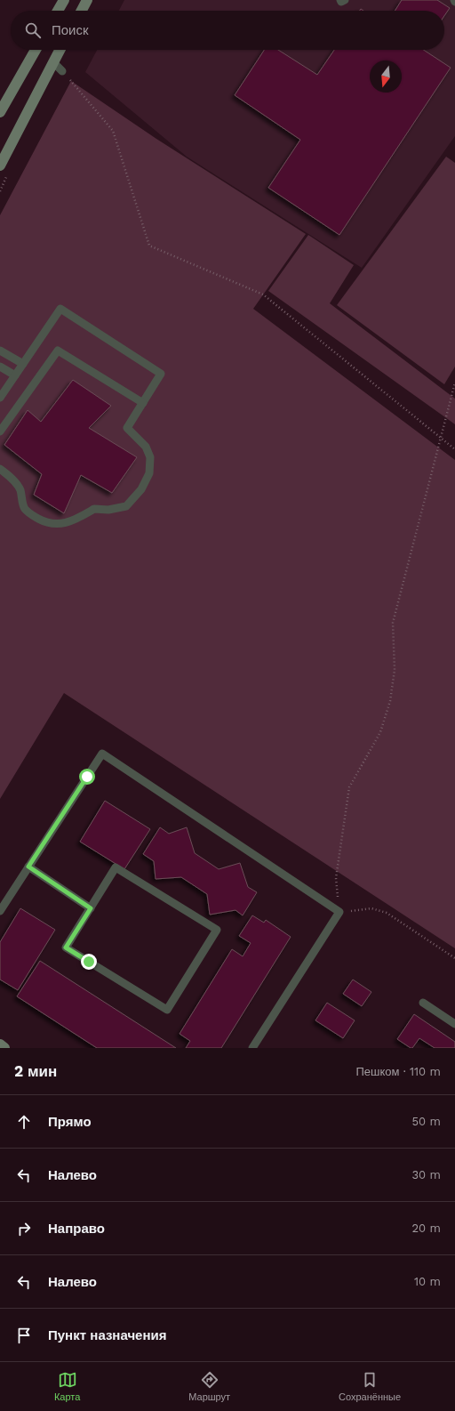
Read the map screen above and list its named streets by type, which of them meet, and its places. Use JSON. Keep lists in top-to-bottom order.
{
  "north": "bottom",
  "page": {
    "search": "Поиск",
    "heading": ["2 мин", "Пешком · 110 m"],
    "list": [
      ["Прямо", "50 m"],
      ["Налево", "30 m"],
      ["Направо", "20 m"],
      ["Налево", "10 m"],
      "Пункт назначения"
    ],
    "nav": ["Карта", "Маршрут", "Сохранённые"]
  }
}
